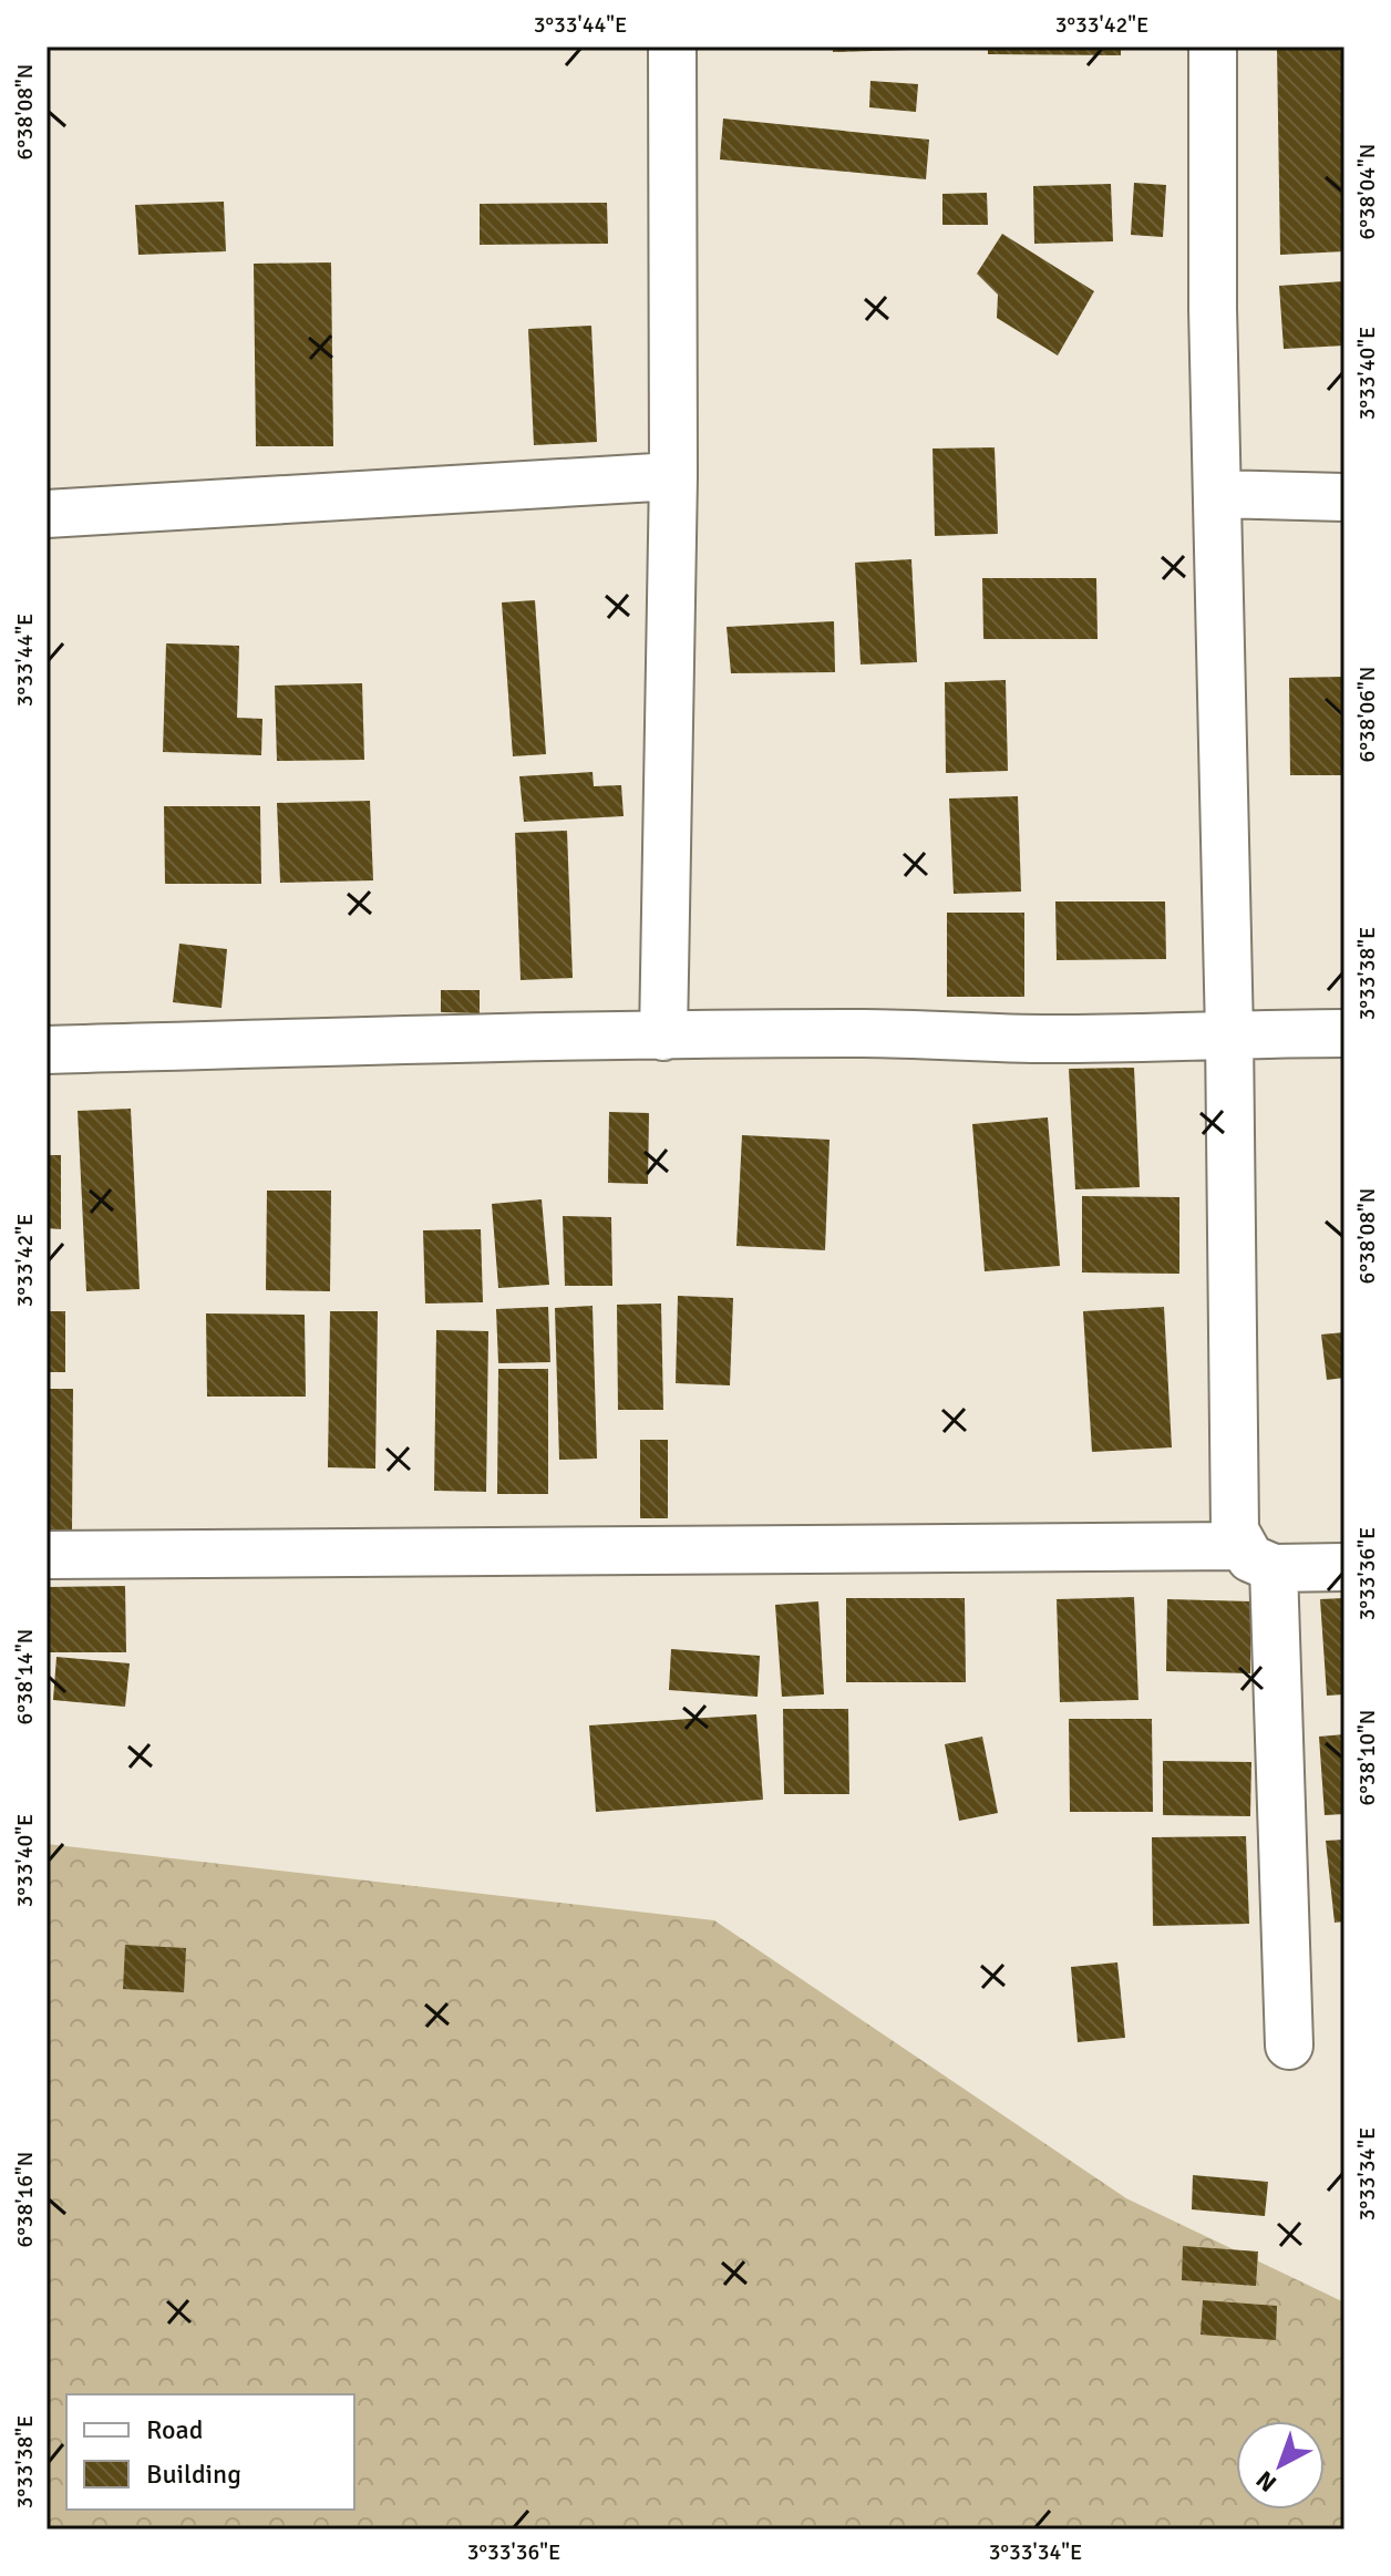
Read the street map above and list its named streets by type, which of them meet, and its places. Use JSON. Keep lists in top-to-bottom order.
{
  "legend": ["Road", "Building"],
  "north": "bottom left",
  "coordinates": [
    "3°33'44\"E",
    "3°33'42\"E",
    "6°38'08\"N",
    "6°38'04\"N",
    "3°33'40\"E",
    "6°38'06\"N",
    "3°33'38\"E",
    "3°33'36\"E",
    "6°38'14\"N",
    "6°38'10\"N",
    "3°33'34\"E",
    "6°38'16\"N"
  ]
}
